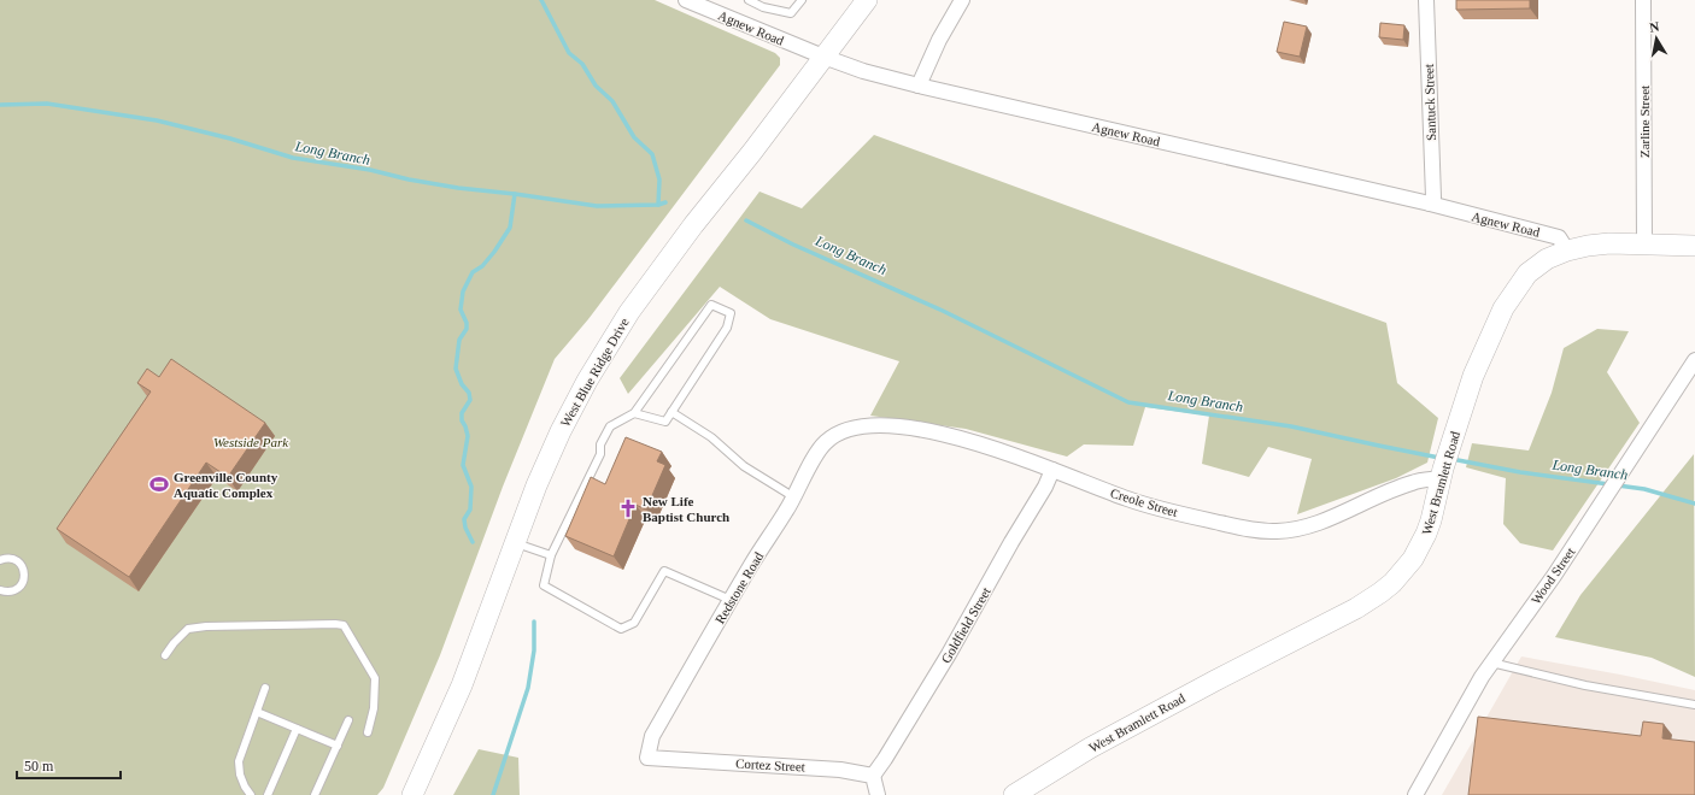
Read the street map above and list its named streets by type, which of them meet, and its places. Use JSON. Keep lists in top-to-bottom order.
{
  "streets": {
    "street": [
      "Agnew Road",
      "Santuck Street",
      "Zarline Street",
      "West Blue Ridge Drive",
      "West Bramlett Road",
      "Creole Street",
      "Wood Street",
      "Redstone Road",
      "Goldfield Street",
      "Cortez Street"
    ]
  },
  "crossings": [
    ["Agnew Road", "Santuck Street"],
    ["Agnew Road", "West Blue Ridge Drive"],
    ["Agnew Road", "West Bramlett Road"],
    ["Zarline Street", "West Bramlett Road"],
    ["West Bramlett Road", "Creole Street"],
    ["Creole Street", "Redstone Road"],
    ["Creole Street", "Goldfield Street"],
    ["Redstone Road", "Cortez Street"],
    ["Goldfield Street", "Cortez Street"]
  ],
  "water": ["Long Branch"],
  "parks": ["Westside Park"],
  "places": {
    "sports": ["Greenville County Aquatic Complex"],
    "church": ["New Life Baptist Church"]
  },
  "scale_bar": "50 m",
  "north": "top"
}
